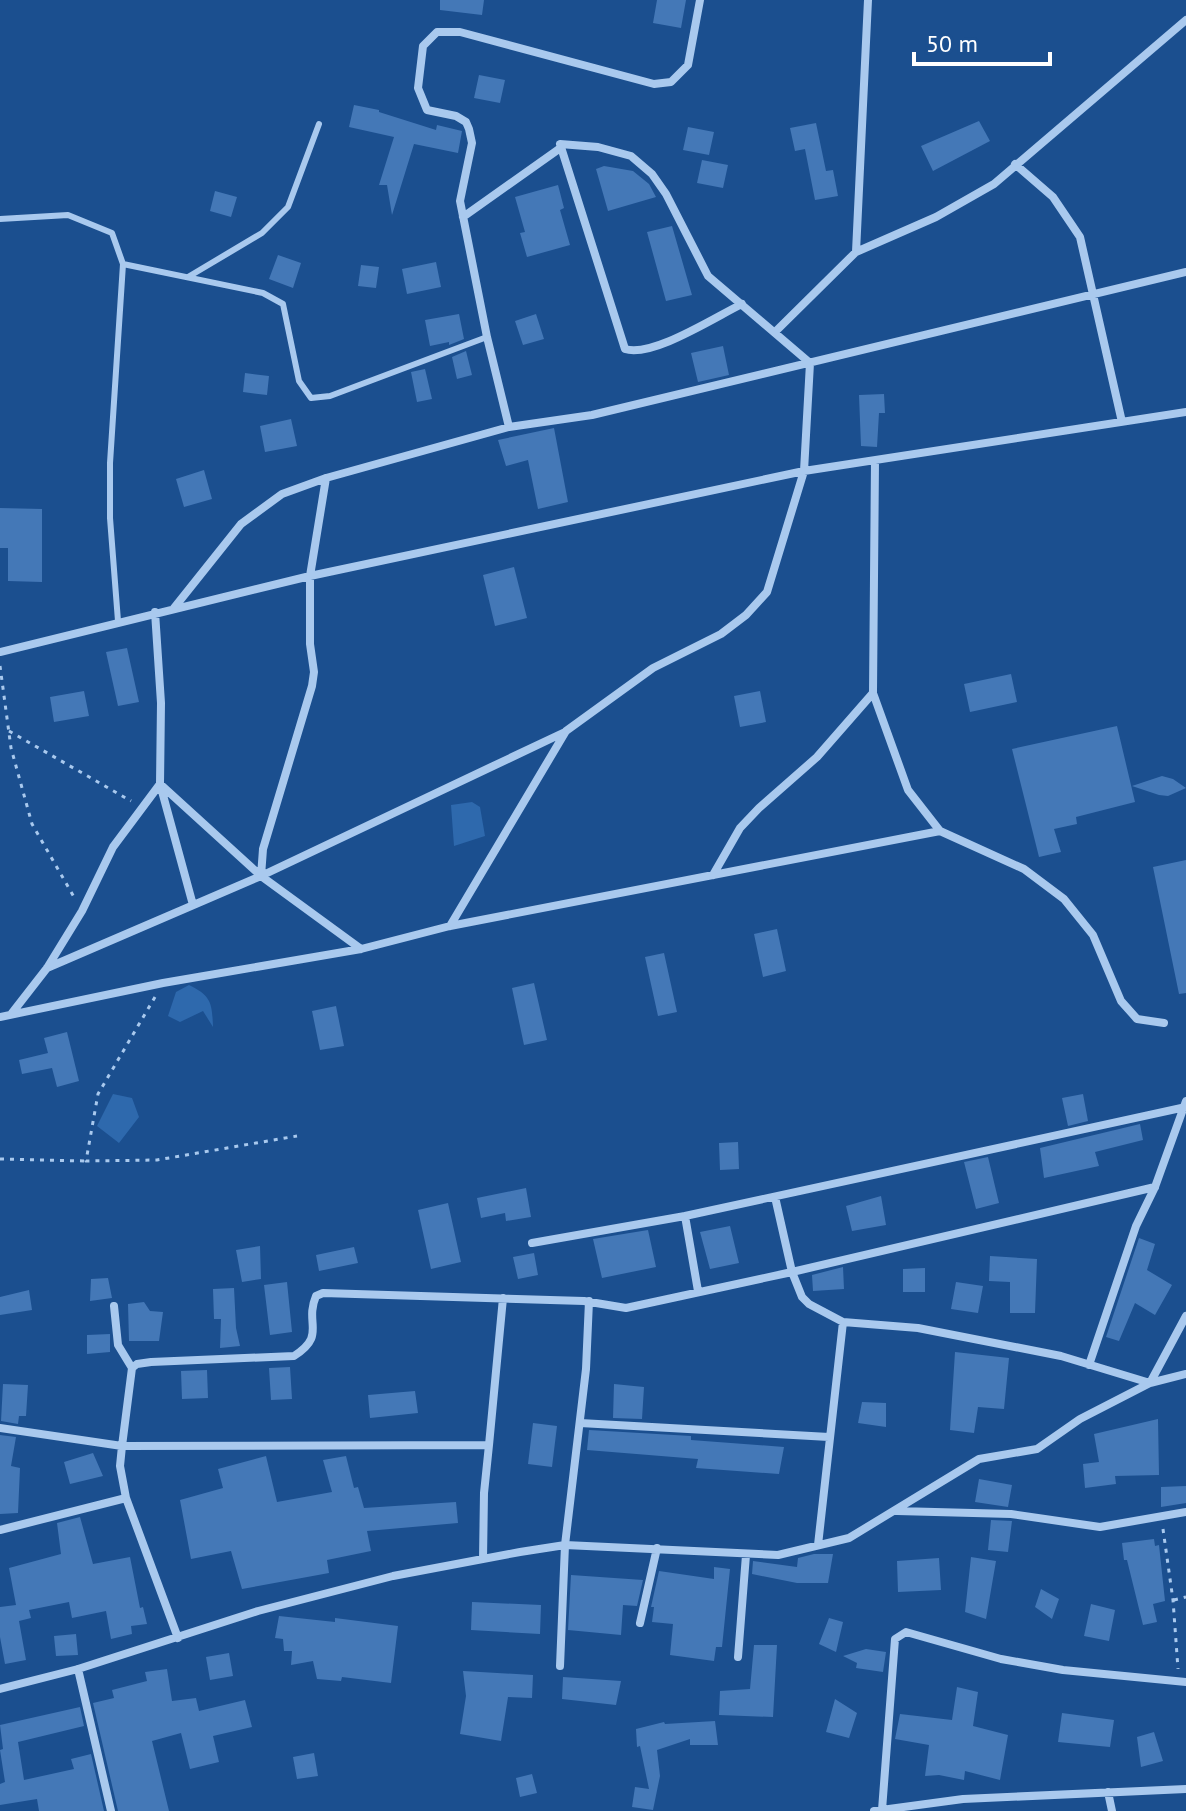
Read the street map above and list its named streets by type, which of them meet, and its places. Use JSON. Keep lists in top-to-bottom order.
{
  "scale_bar": "50 m"
}
